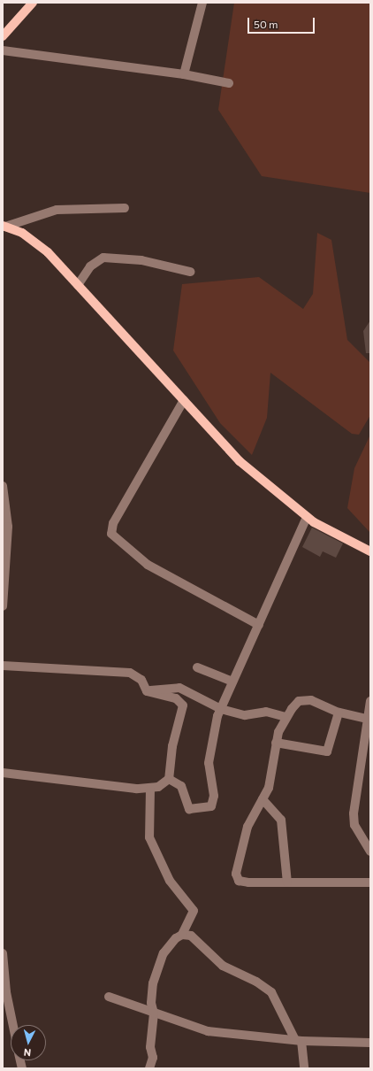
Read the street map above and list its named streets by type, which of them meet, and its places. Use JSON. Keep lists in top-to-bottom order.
{
  "scale_bar": "50 m",
  "north": "bottom"
}
